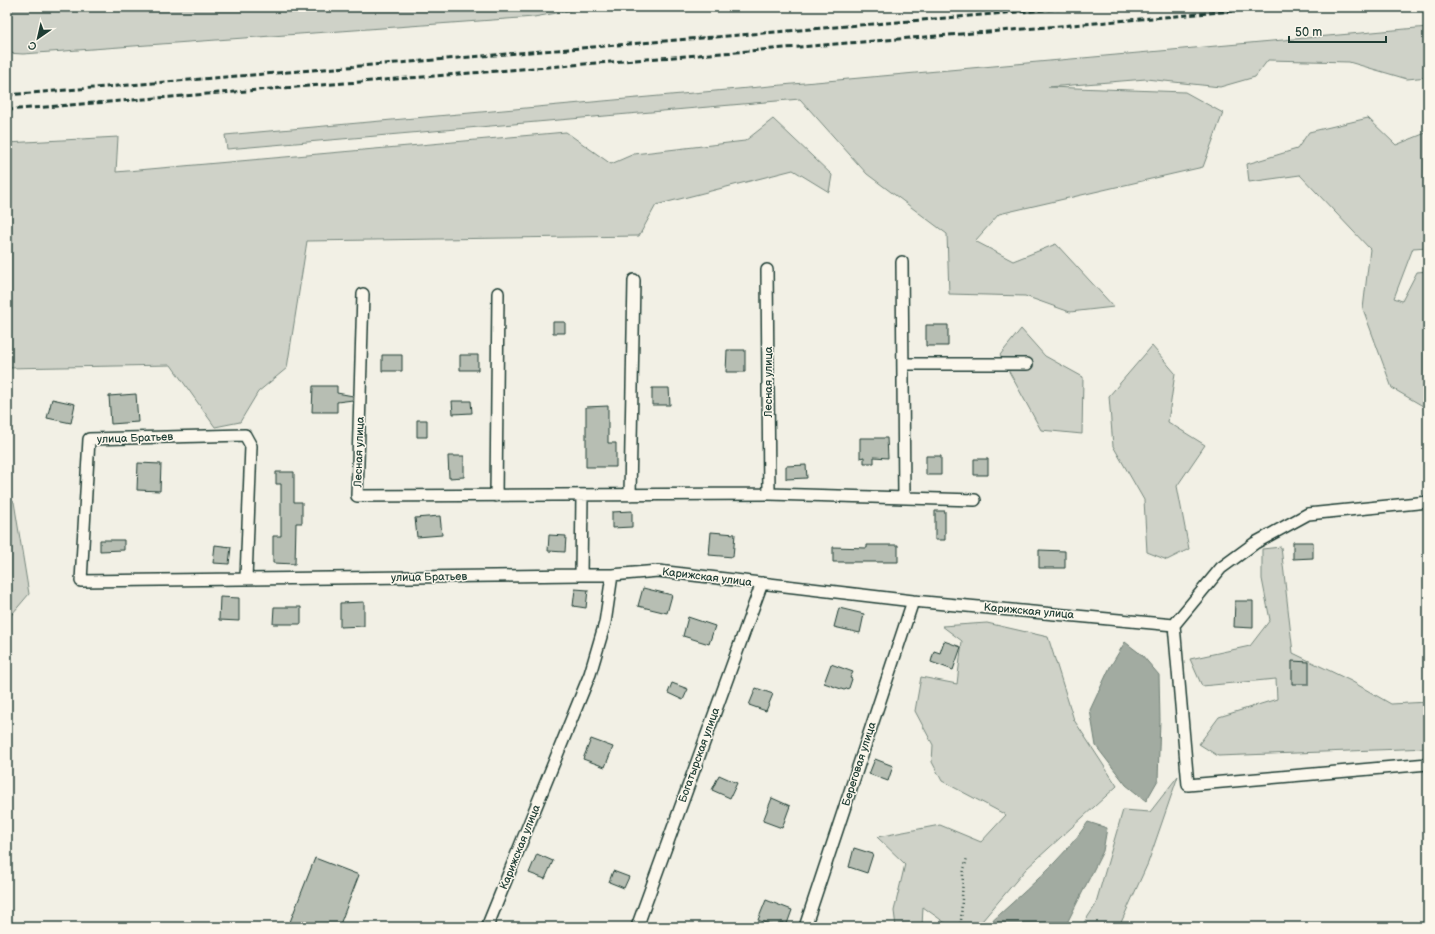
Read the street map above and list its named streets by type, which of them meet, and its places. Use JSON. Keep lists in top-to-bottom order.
{
  "streets": {
    "street": [
      "Лесная улица",
      "улица Братьев",
      "Карижская улица",
      "Богатырская улица",
      "Береговая улица"
    ]
  },
  "crossings": [
    ["улица Братьев", "Карижская улица"],
    ["Карижская улица", "Богатырская улица"],
    ["Карижская улица", "Береговая улица"]
  ],
  "scale_bar": "50 m",
  "north": "bottom left"
}
